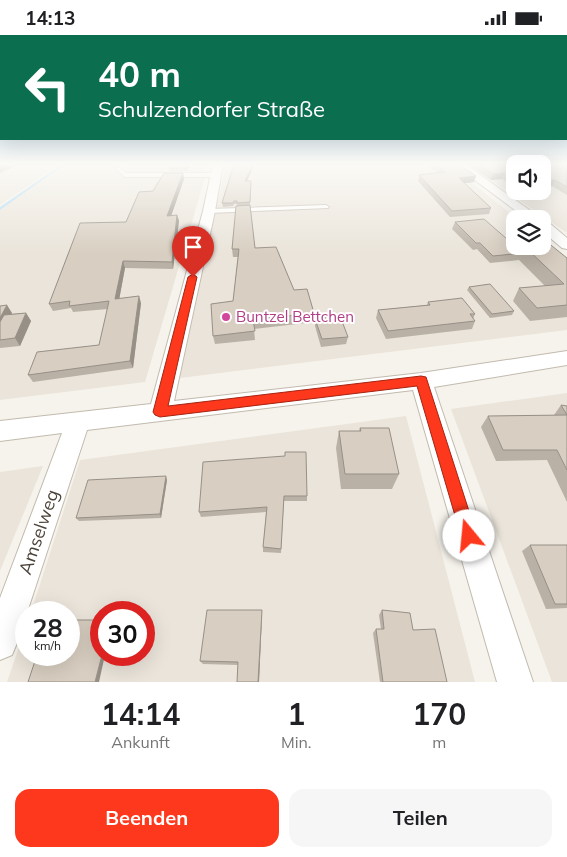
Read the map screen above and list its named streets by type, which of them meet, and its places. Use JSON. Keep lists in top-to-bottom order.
{
  "streets": {
    "street": ["Amselweg"]
  },
  "places": ["Buntzel Bettchen"],
  "page": {
    "status": "14:13",
    "turn": ["40 m", "Schulzendorfer Straße"],
    "speed": "28 km/h",
    "limit": "30",
    "eta": [
      "14:14",
      "Ankunft",
      "1",
      "Min.",
      "170",
      "m"
    ],
    "buttons": ["Beenden", "Teilen"]
  }
}
